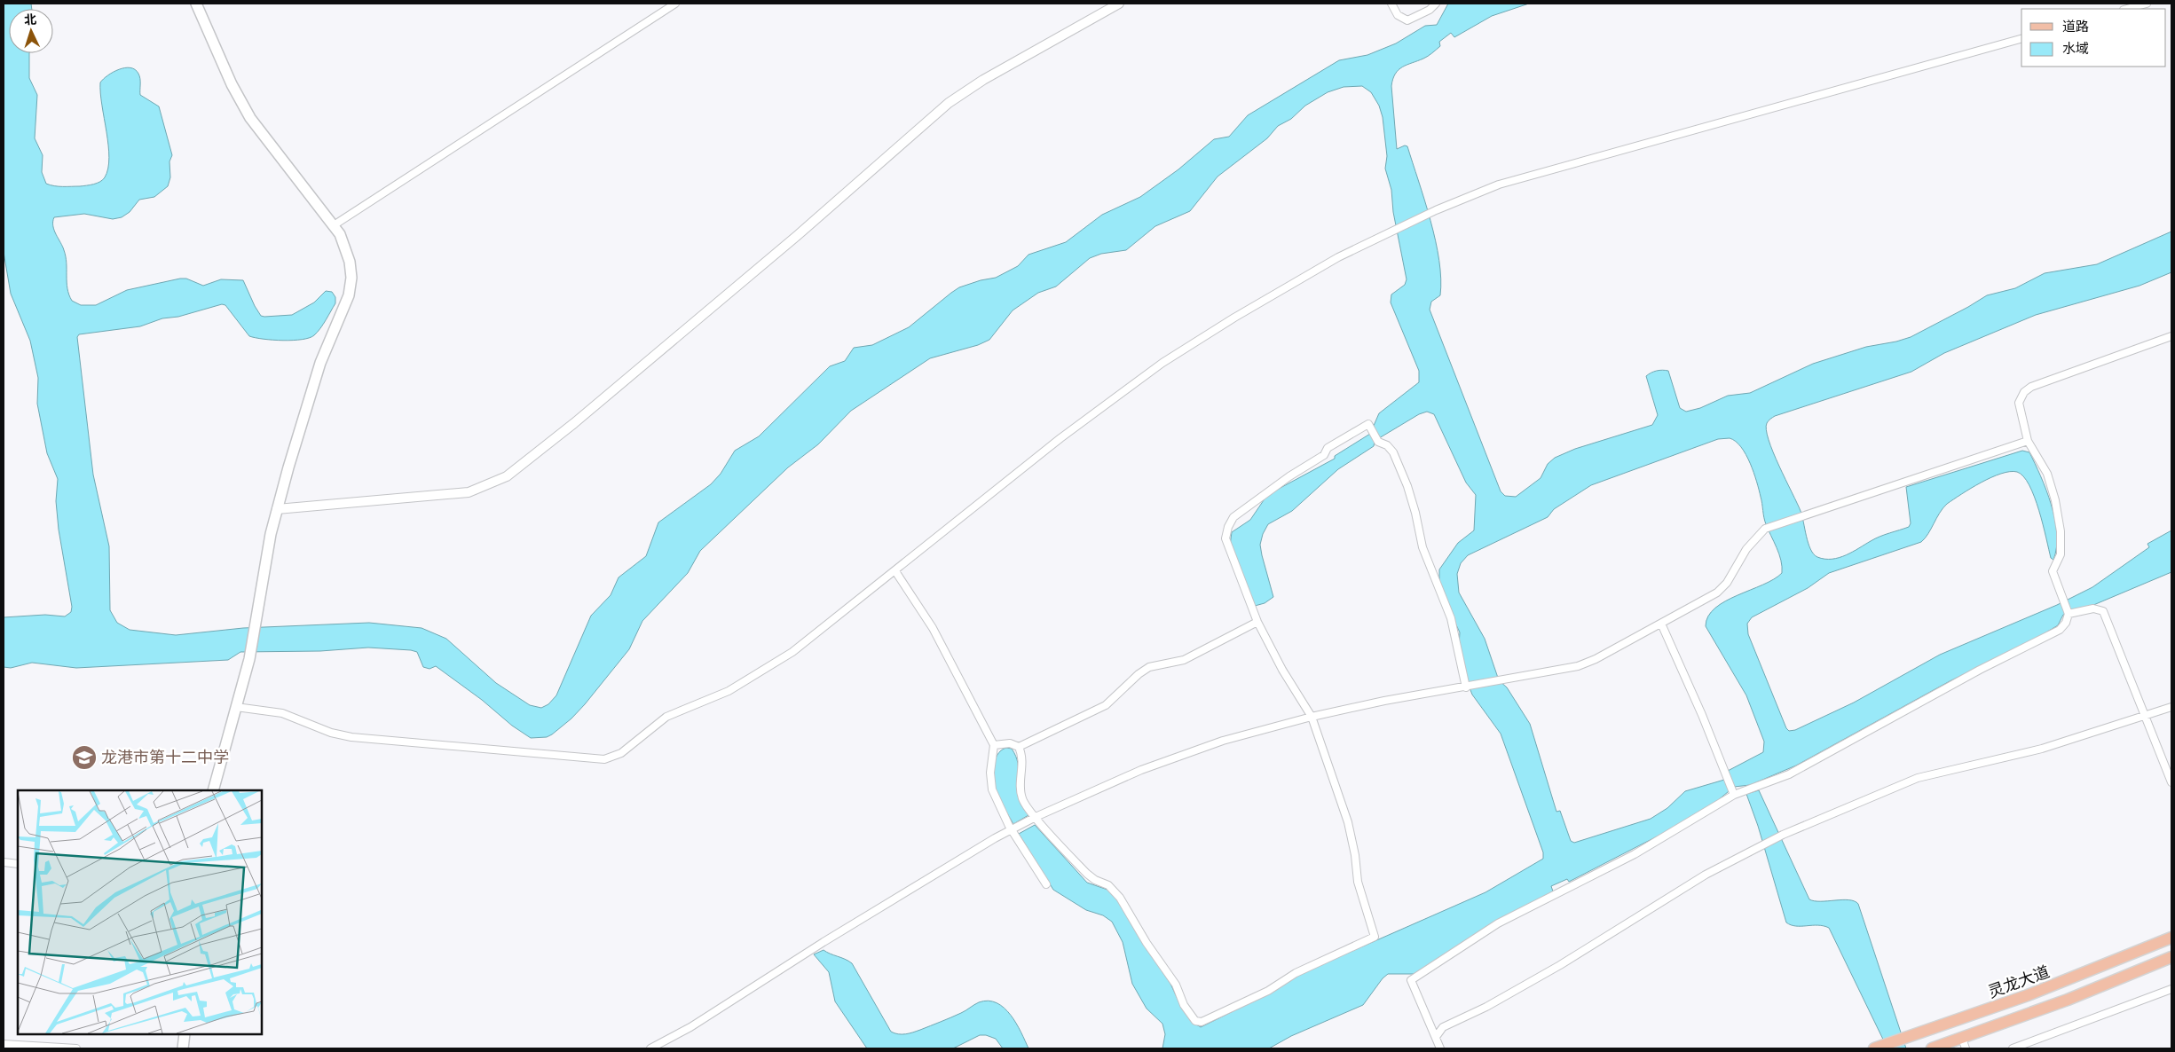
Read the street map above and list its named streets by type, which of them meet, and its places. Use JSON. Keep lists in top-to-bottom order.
{
  "streets": {
    "main road": ["灵龙大道"]
  },
  "places": {
    "school or university": ["龙港市第十二中学"]
  },
  "legend": ["道路", "水域"],
  "north": "top"
}
